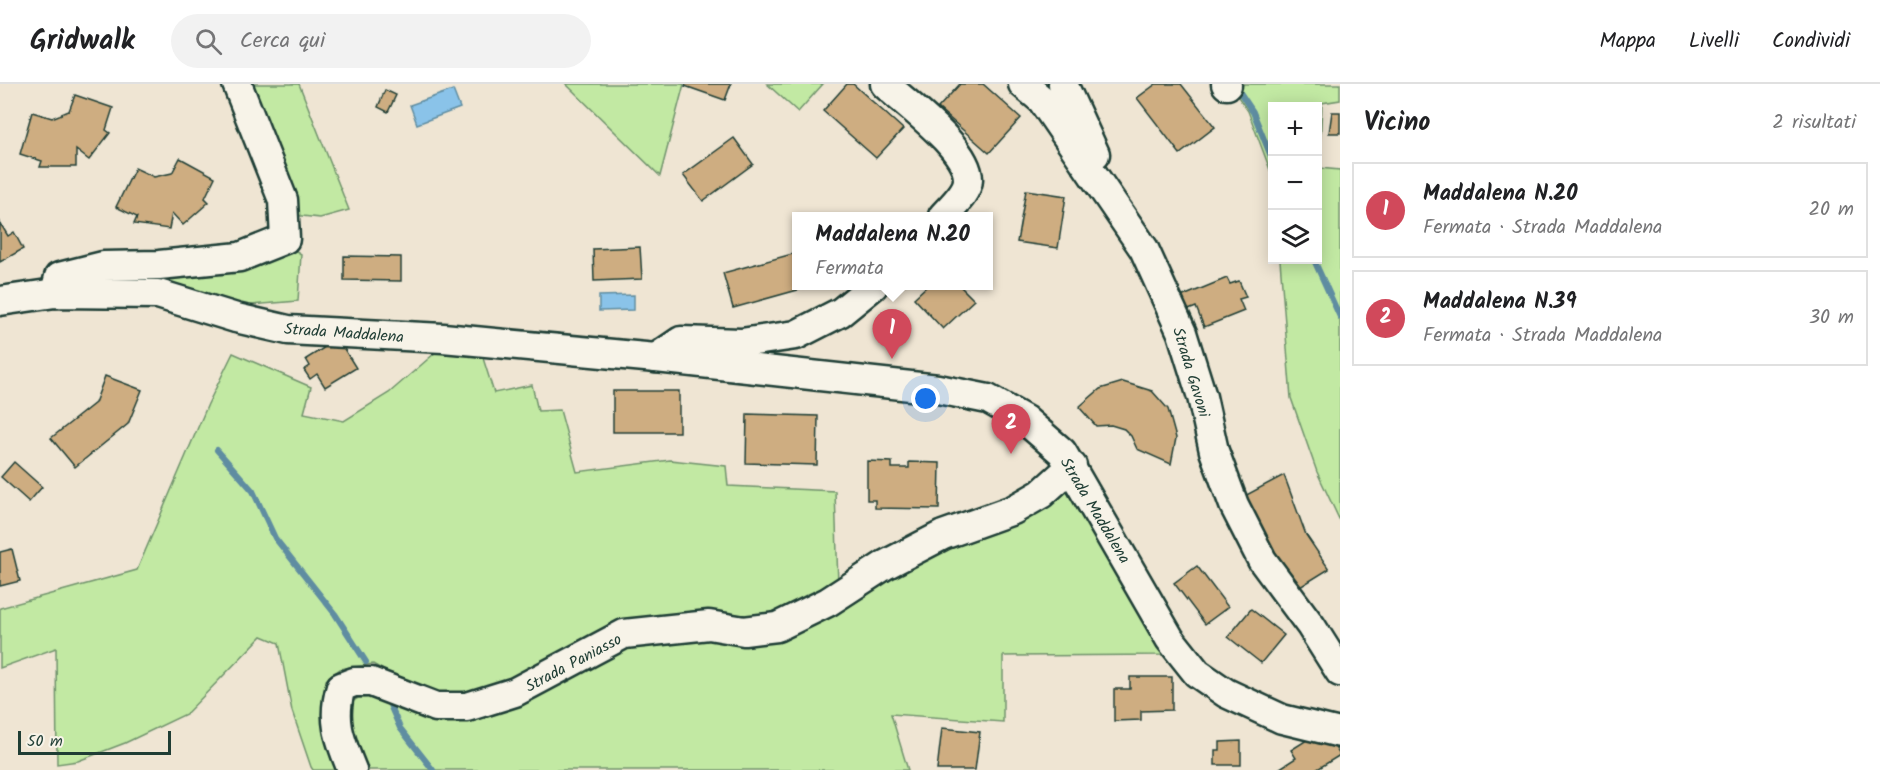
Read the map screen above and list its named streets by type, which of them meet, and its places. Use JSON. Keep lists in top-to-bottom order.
{
  "streets": {
    "street": ["Strada Maddalena", "Strada Gavoni", "Strada Paniasso"]
  },
  "crossings": [
    ["Strada Maddalena", "Strada Paniasso"]
  ],
  "scale_bar": "50 m",
  "page": {
    "header": "Gridwalk",
    "search": "Cerca qui",
    "nav": ["Mappa", "Livelli", "Condividi"],
    "heading": ["Vicino", "2 risultati"],
    "map_buttons": ["+", "−"],
    "list": [
      {
        "mark": "1",
        "name": "Maddalena N.20",
        "note": "Fermata · Strada Maddalena",
        "value": "20 m"
      },
      {
        "mark": "2",
        "name": "Maddalena N.39",
        "note": "Fermata · Strada Maddalena",
        "value": "30 m"
      }
    ],
    "popup": ["Maddalena N.20", "Fermata"],
    "pins": ["1", "2"],
    "scale": "50 m"
  }
}
